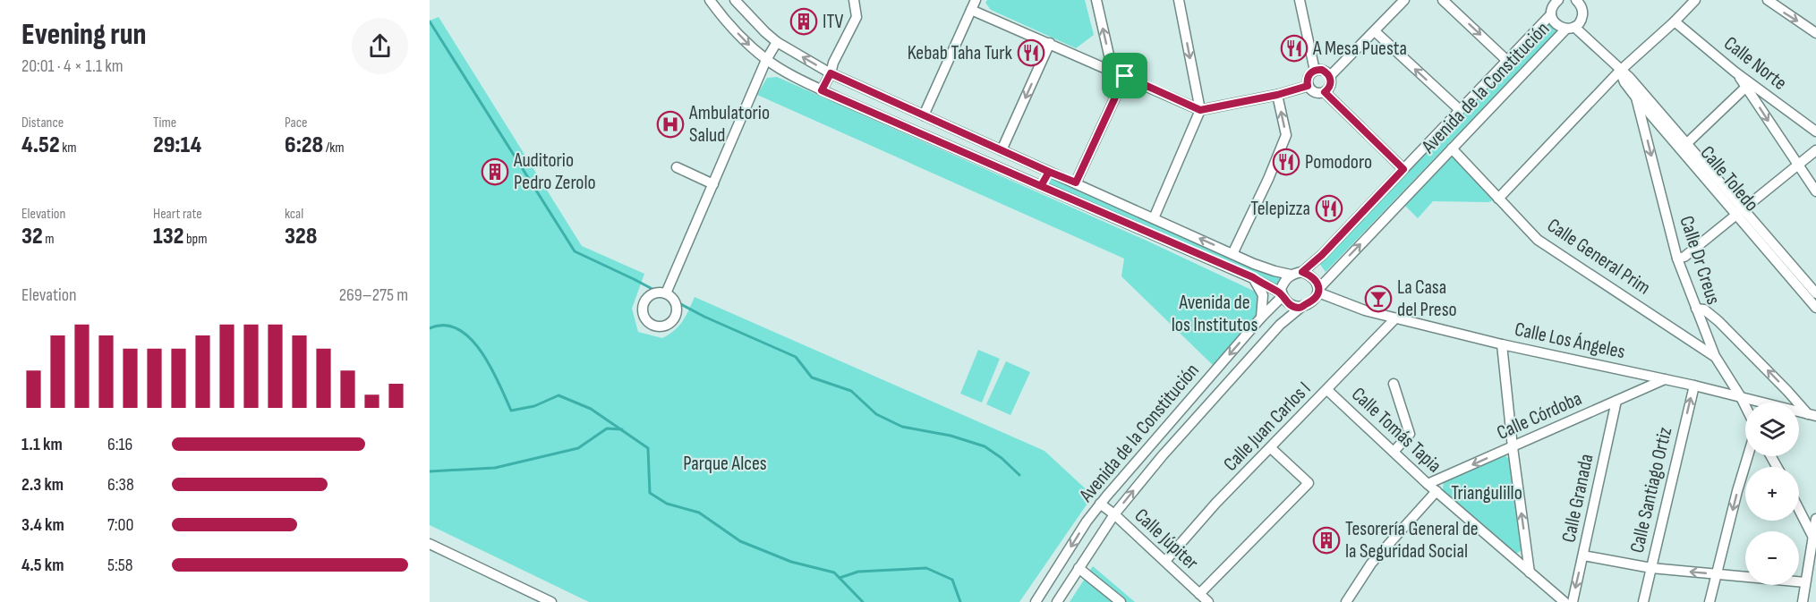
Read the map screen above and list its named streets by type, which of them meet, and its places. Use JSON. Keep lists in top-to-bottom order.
{
  "streets": {
    "street": [
      "Calle Norte",
      "Avenida de la Constitución",
      "Calle Toledo",
      "Calle General Prim",
      "Calle Dr Creus",
      "Calle Los Ángeles",
      "Calle Córdoba",
      "Calle Juan Carlos I",
      "Calle Tomás Tapia",
      "Calle Santiago Ortiz",
      "Calle Granada",
      "Calle Júpiter"
    ]
  },
  "crossings": [
    ["Avenida de la Constitución", "Calle Toledo"],
    ["Avenida de la Constitución", "Calle General Prim"],
    ["Avenida de la Constitución", "Calle Los Ángeles"],
    ["Avenida de la Constitución", "Calle Júpiter"],
    ["Calle Toledo", "Calle Dr Creus"],
    ["Calle General Prim", "Calle Dr Creus"],
    ["Calle Dr Creus", "Calle Los Ángeles"],
    ["Calle Los Ángeles", "Calle Córdoba"],
    ["Calle Los Ángeles", "Calle Juan Carlos I"],
    ["Calle Los Ángeles", "Calle Santiago Ortiz"],
    ["Calle Córdoba", "Calle Tomás Tapia"],
    ["Calle Córdoba", "Calle Granada"],
    ["Calle Juan Carlos I", "Calle Tomás Tapia"],
    ["Calle Juan Carlos I", "Calle Júpiter"]
  ],
  "one_way": ["Calle Dr Creus", "Calle Córdoba"],
  "parks": ["Avenida de los Institutos", "Parque Alces", "Triangulillo"],
  "places": {
    "building": ["ITV", "Auditorio Pedro Zerolo", "Tesorería General de la Seguridad Social"],
    "restaurant": [
      "A Mesa Puesta",
      "Kebab Taha Turk",
      "Pomodoro",
      "Telepizza"
    ],
    "hospital": ["Ambulatorio Salud"],
    "bar": ["La Casa del Preso"]
  },
  "page": {
    "heading": ["Evening run", "20:01 · 4 × 1.1 km"],
    "stats": [
      ["Distance", "4.52 km"],
      ["Time", "29:14"],
      ["Pace", "6:28 /km"],
      ["Elevation", "32 m"],
      ["Heart rate", "132 bpm"],
      ["kcal", "328"]
    ],
    "chart": ["Elevation", "269–275 m"],
    "map_buttons": ["+", "−"],
    "list": [
      {
        "name": "1.1 km",
        "note": "6:16"
      },
      {
        "name": "2.3 km",
        "note": "6:38"
      },
      {
        "name": "3.4 km",
        "note": "7:00"
      },
      {
        "name": "4.5 km",
        "note": "5:58"
      }
    ]
  }
}
